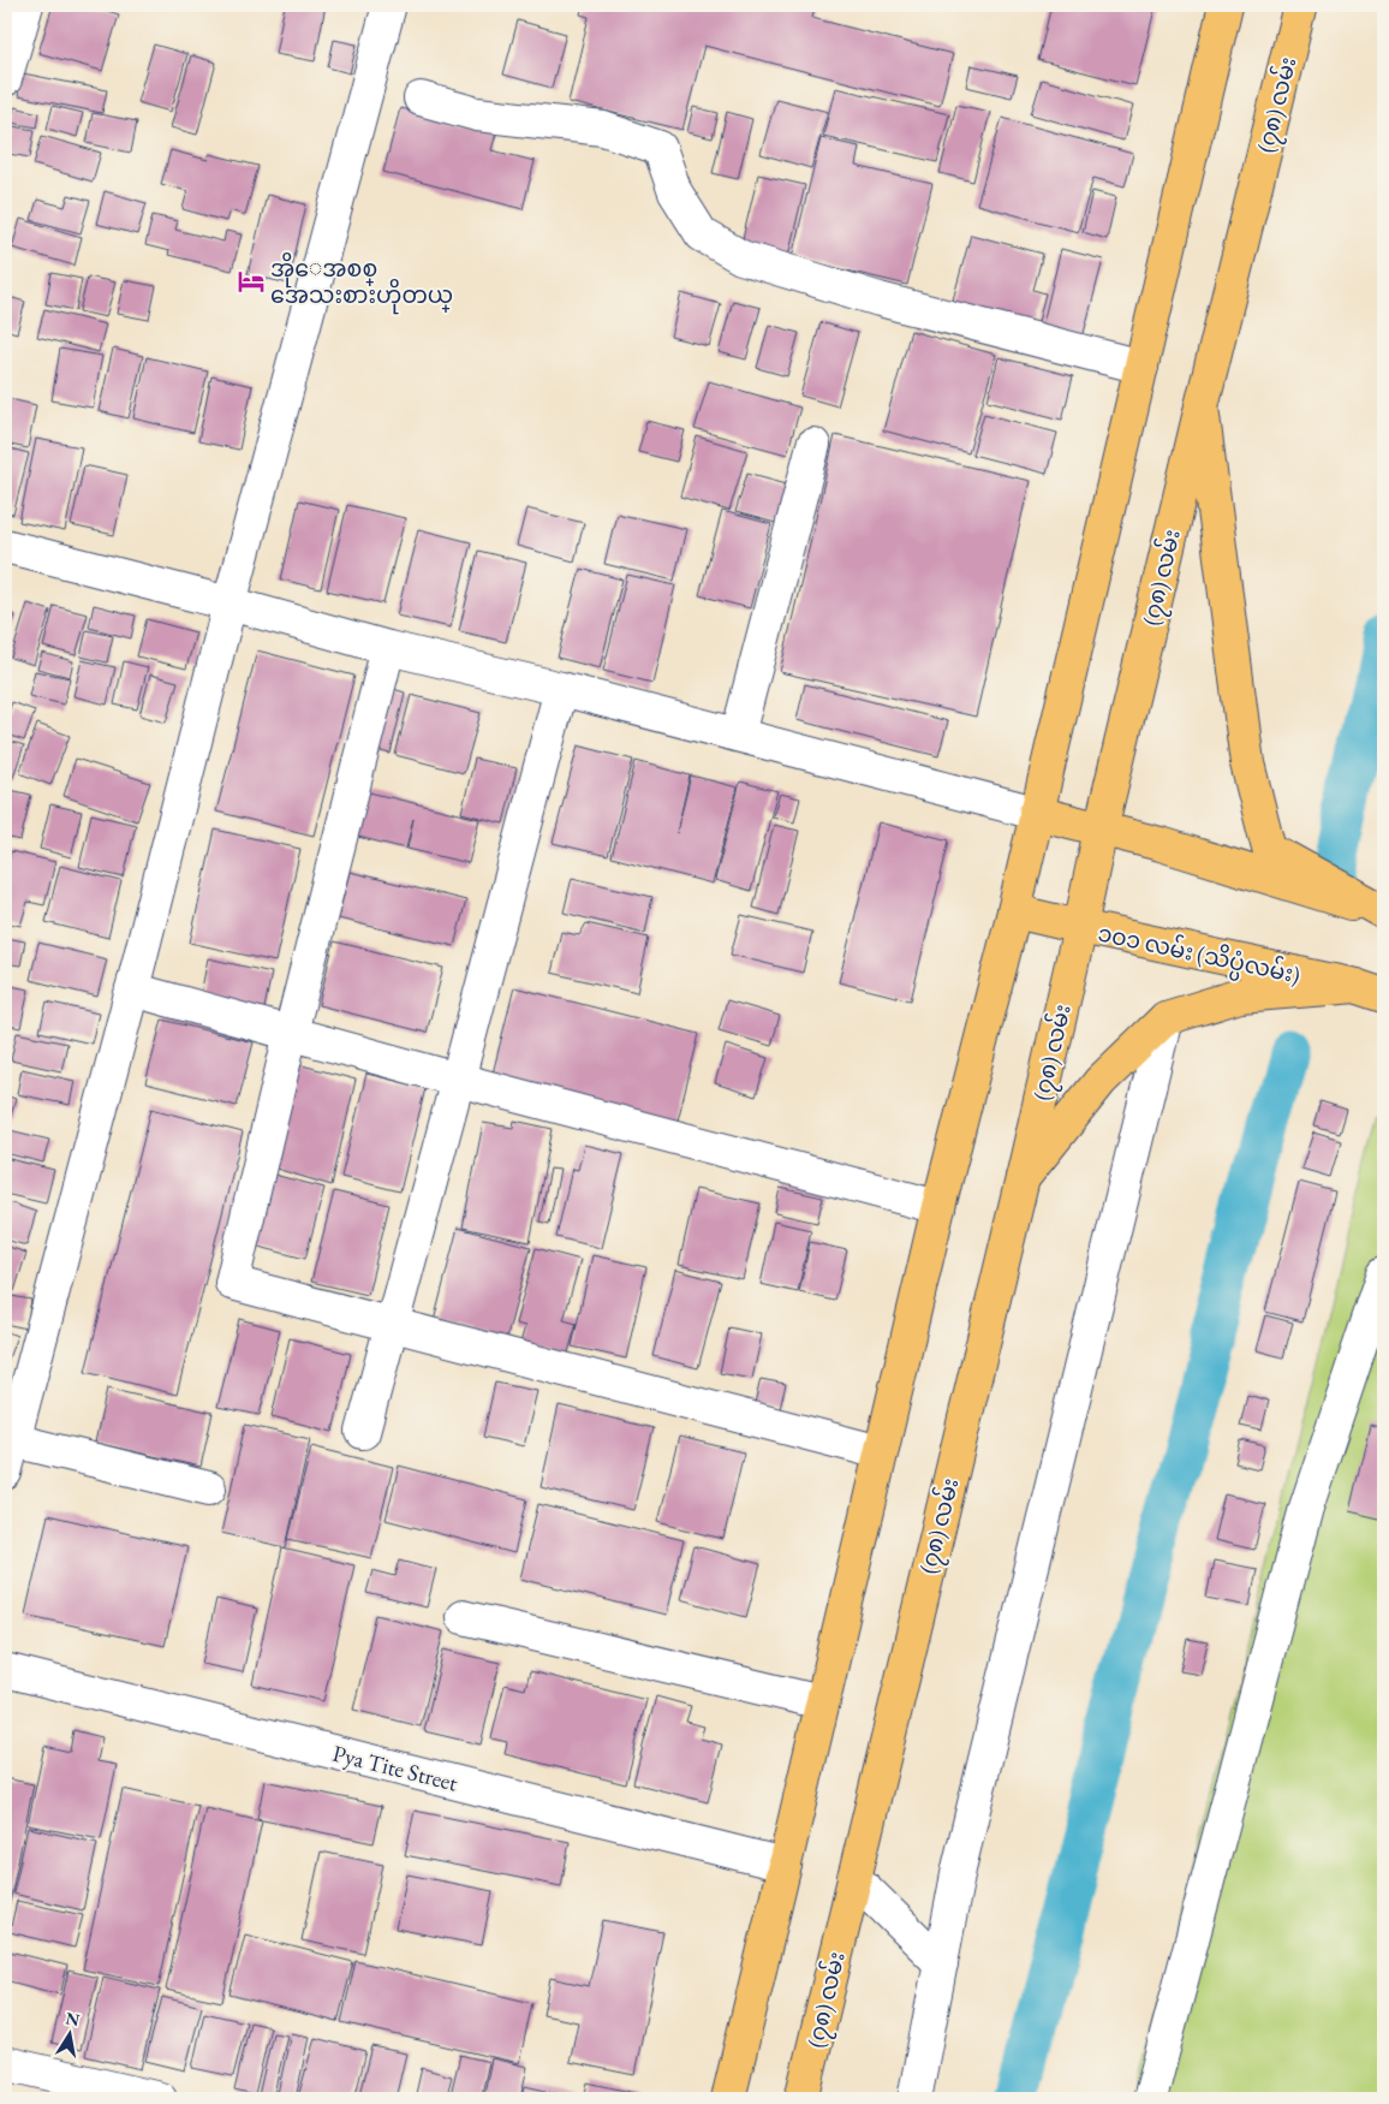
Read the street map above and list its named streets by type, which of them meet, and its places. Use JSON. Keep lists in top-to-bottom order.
{
  "streets": {
    "main road": ["(၇၈) လမ်း", "၁၀၁ လမ်း (သိပ္ပံလမ်း)"],
    "street": ["Pya Tite Street"]
  },
  "crossings": [
    ["(၇၈) လမ်း", "၁၀၁ လမ်း (သိပ္ပံလမ်း)"]
  ],
  "places": {
    "hotel": ["အိုေအစစ္ အေသးစားဟိုတယ္"]
  },
  "north": "top"
}
